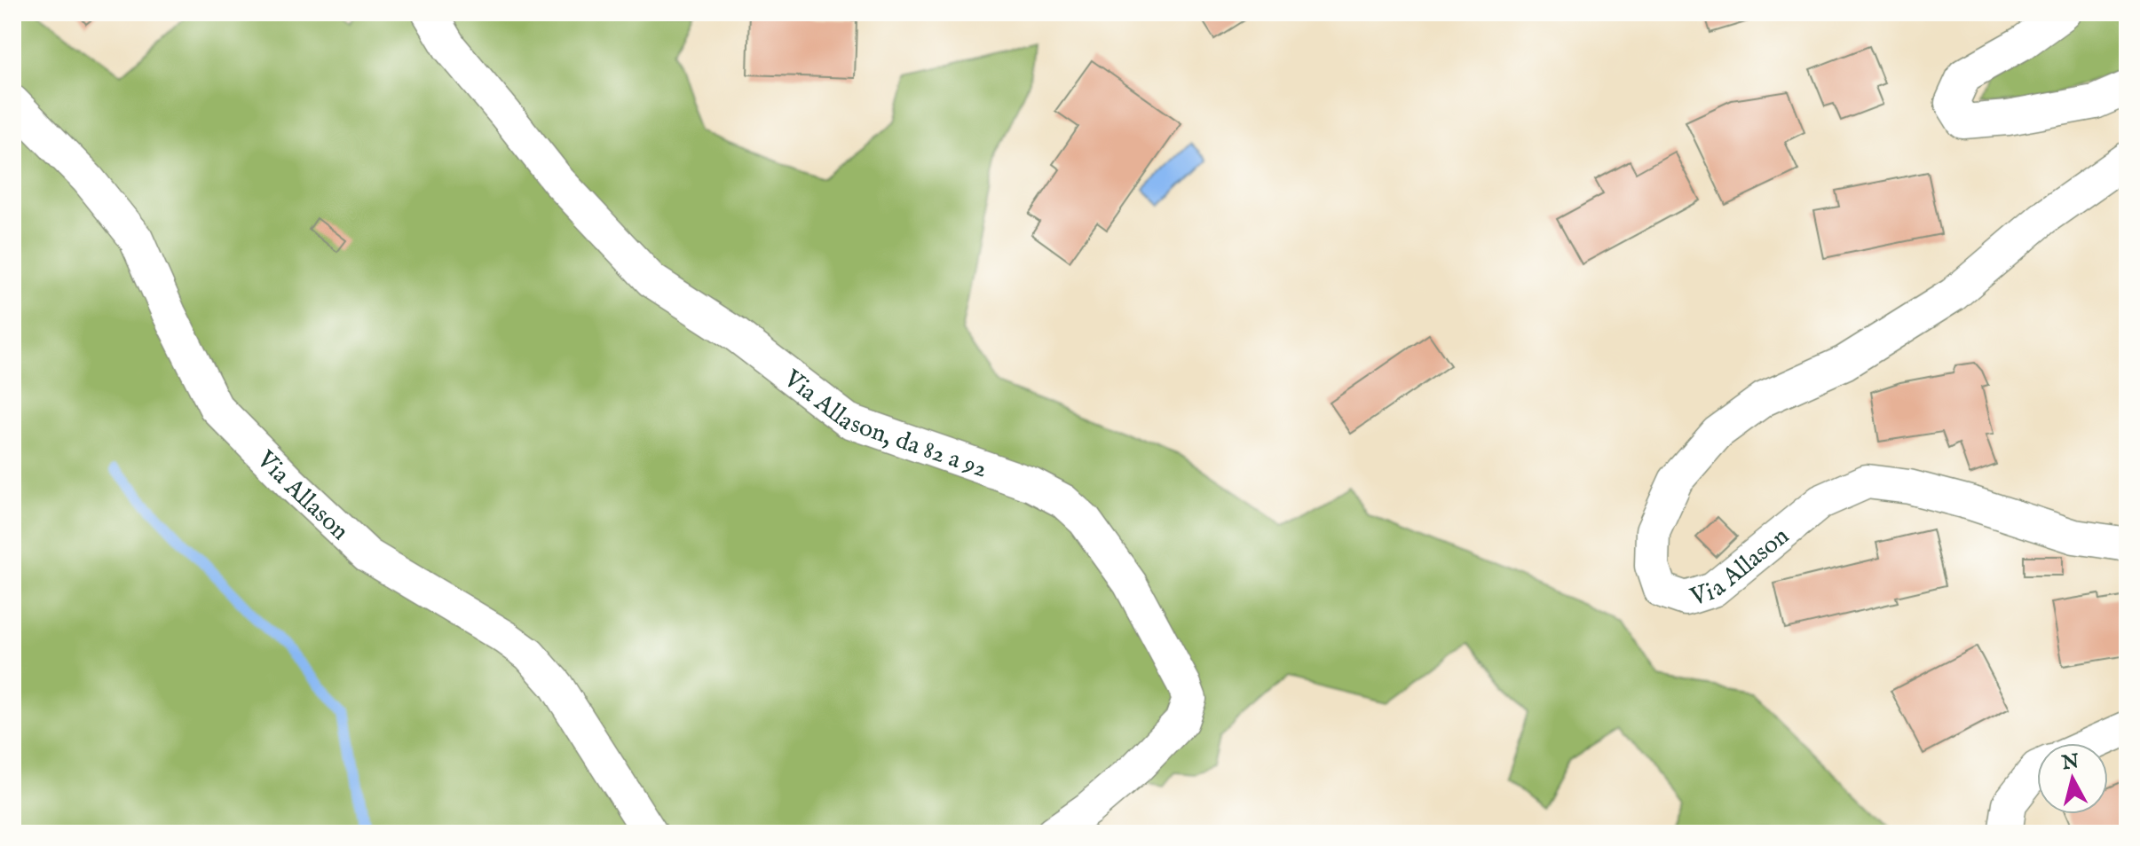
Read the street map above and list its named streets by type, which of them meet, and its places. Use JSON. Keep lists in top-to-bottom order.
{
  "streets": {
    "street": ["Via Allason, da 82 a 92", "Via Allason"]
  },
  "north": "top"
}
